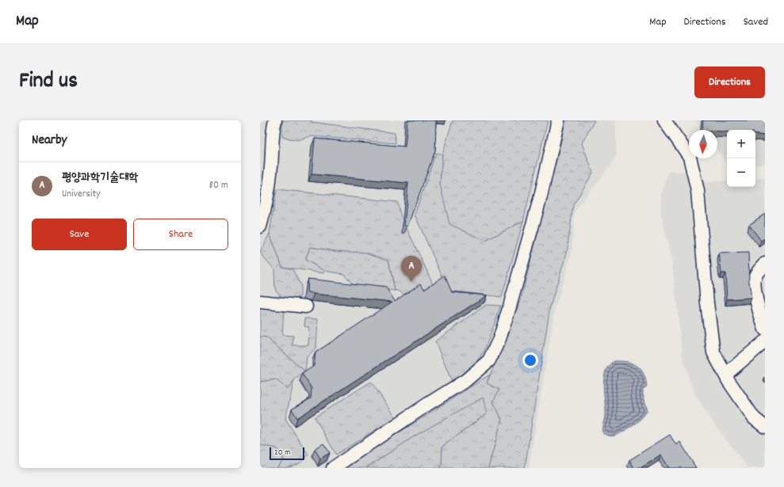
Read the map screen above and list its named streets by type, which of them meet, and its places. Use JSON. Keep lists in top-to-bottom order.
{
  "scale_bar": "20 m",
  "north": "bottom",
  "page": {
    "header": "Map",
    "nav": ["Map", "Directions", "Saved"],
    "title": "Find us",
    "buttons": [
      "Directions",
      ["Save", "Share"]
    ],
    "heading": "Nearby",
    "map_buttons": ["+", "−"],
    "list": [
      {
        "mark": "A",
        "name": "평양과학기술대학",
        "note": "University",
        "value": "80 m"
      }
    ],
    "pins": "A",
    "scale": "20 m"
  }
}
